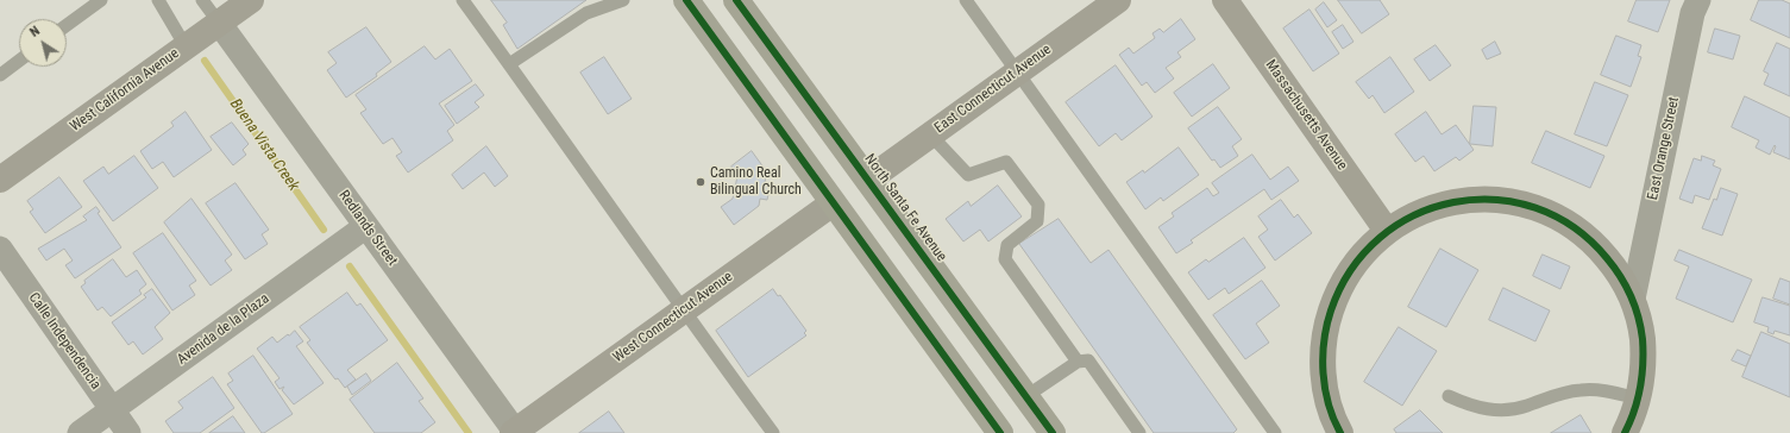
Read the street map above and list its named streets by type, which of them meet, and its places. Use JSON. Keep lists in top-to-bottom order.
{
  "streets": {
    "main road": ["North Santa Fe Avenue"],
    "street": [
      "East Connecticut Avenue",
      "West California Avenue",
      "Massachusetts Avenue",
      "East Orange Street",
      "Redlands Street",
      "West Connecticut Avenue",
      "Avenida de la Plaza",
      "Calle Independencia"
    ]
  },
  "crossings": [
    ["East Connecticut Avenue", "North Santa Fe Avenue"],
    ["West California Avenue", "Redlands Street"],
    ["Redlands Street", "West Connecticut Avenue"],
    ["Redlands Street", "Avenida de la Plaza"],
    ["Avenida de la Plaza", "Calle Independencia"]
  ],
  "water": ["Buena Vista Creek"],
  "places": ["Camino Real Bilingual Church"],
  "north": "top left"
}
